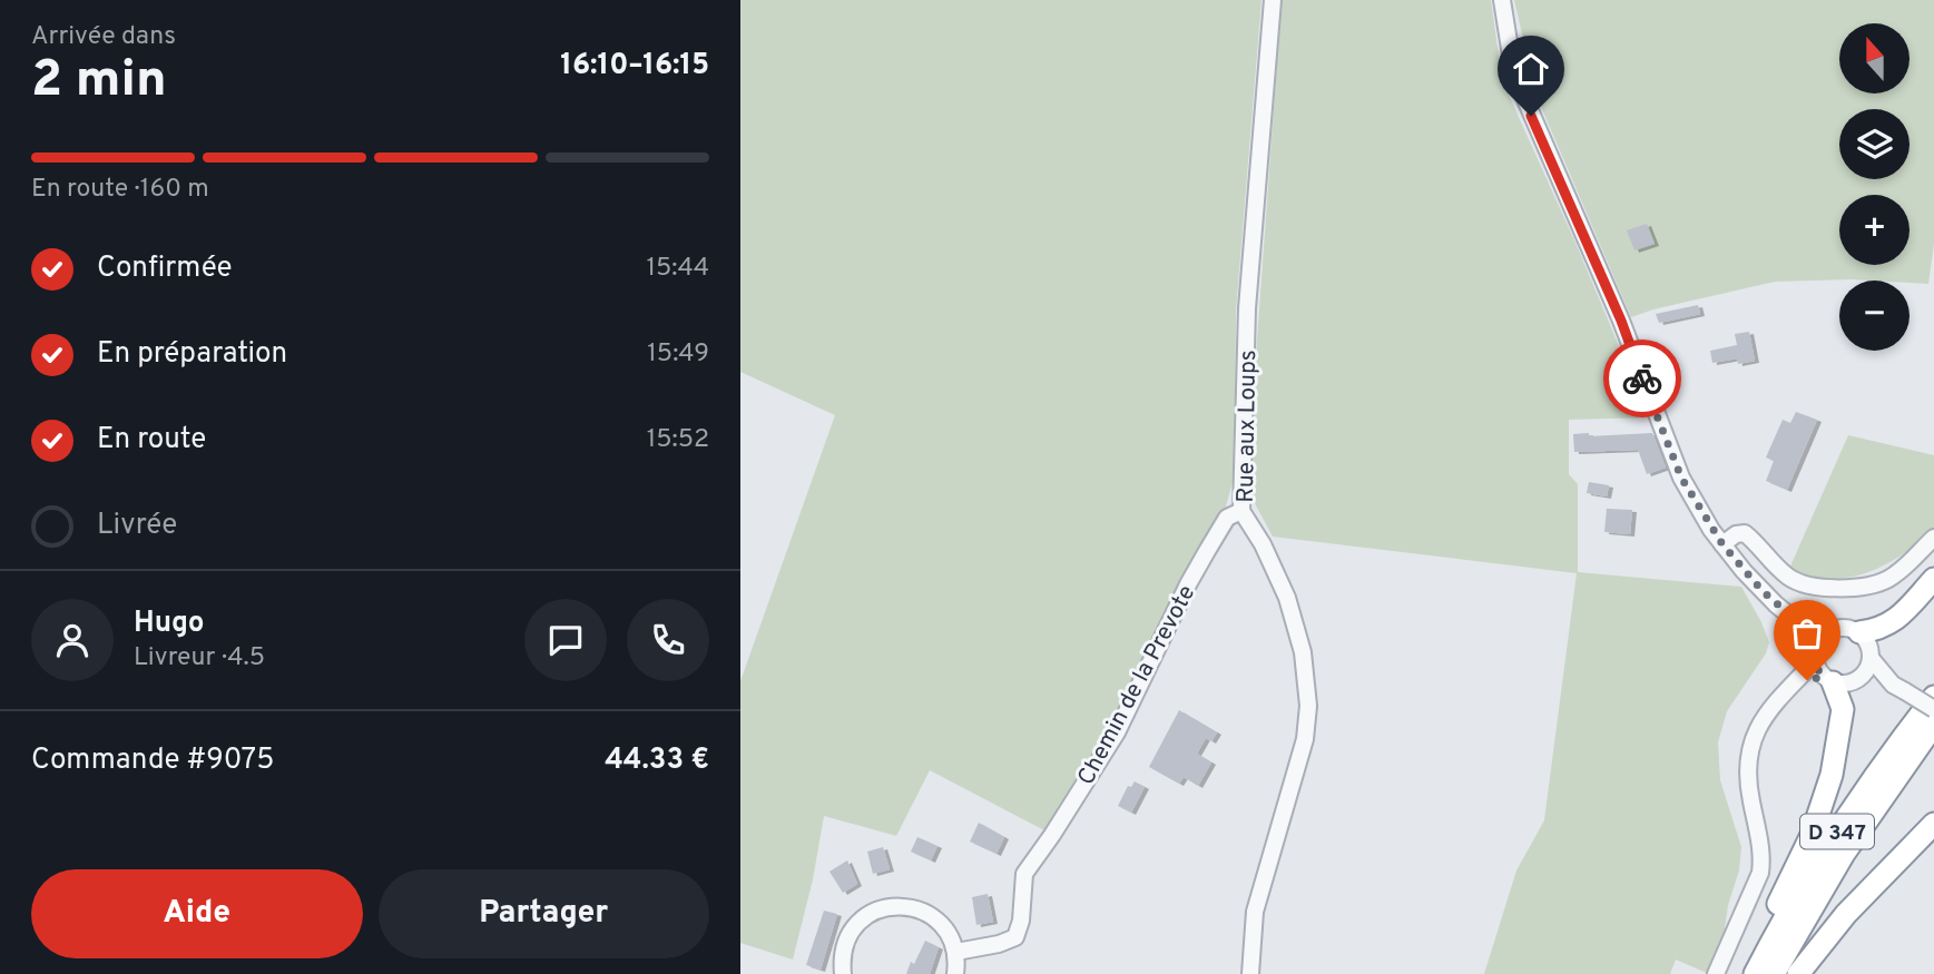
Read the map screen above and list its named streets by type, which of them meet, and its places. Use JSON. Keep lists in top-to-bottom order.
{
  "streets": {
    "highway": ["D 347"],
    "street": ["Rue aux Loups", "Chemin de la Prevote"]
  },
  "crossings": [
    ["Rue aux Loups", "Chemin de la Prevote"]
  ],
  "north": "top",
  "page": {
    "heading": ["2 min", "Arrivée dans", "16:10–16:15"],
    "panel": [
      "Hugo",
      "Livreur · 4.5",
      "Commande #9075",
      "44.33 €"
    ],
    "map_buttons": ["+", "−"],
    "bar": "En route · 160 m",
    "list": [
      ["Confirmée", "15:44"],
      ["En préparation", "15:49"],
      ["En route", "15:52"],
      "Livrée"
    ],
    "buttons": ["Aide", "Partager"]
  }
}
